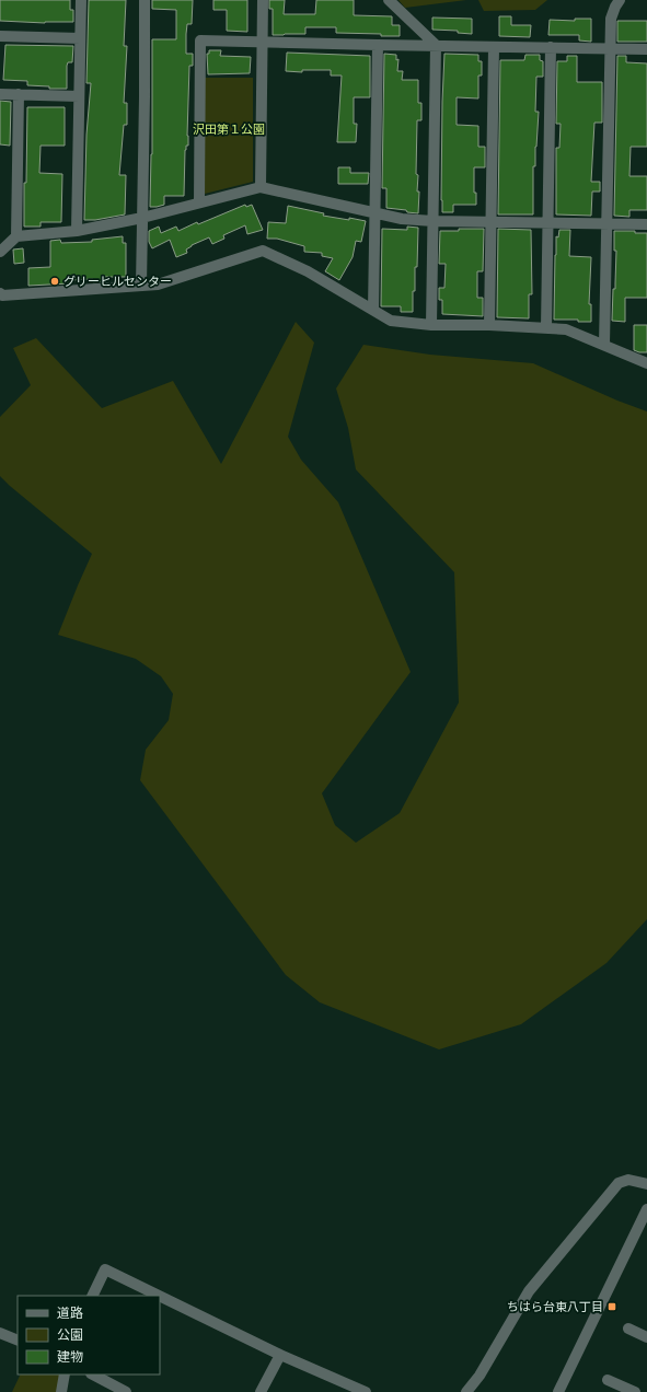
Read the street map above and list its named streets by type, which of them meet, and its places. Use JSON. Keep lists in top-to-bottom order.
{
  "parks": ["沢田第１公園"],
  "places": {
    "other": ["グリーヒルセンター"],
    "transit": ["ちはら台東八丁目"]
  },
  "legend": ["道路", "公園", "建物"]
}
